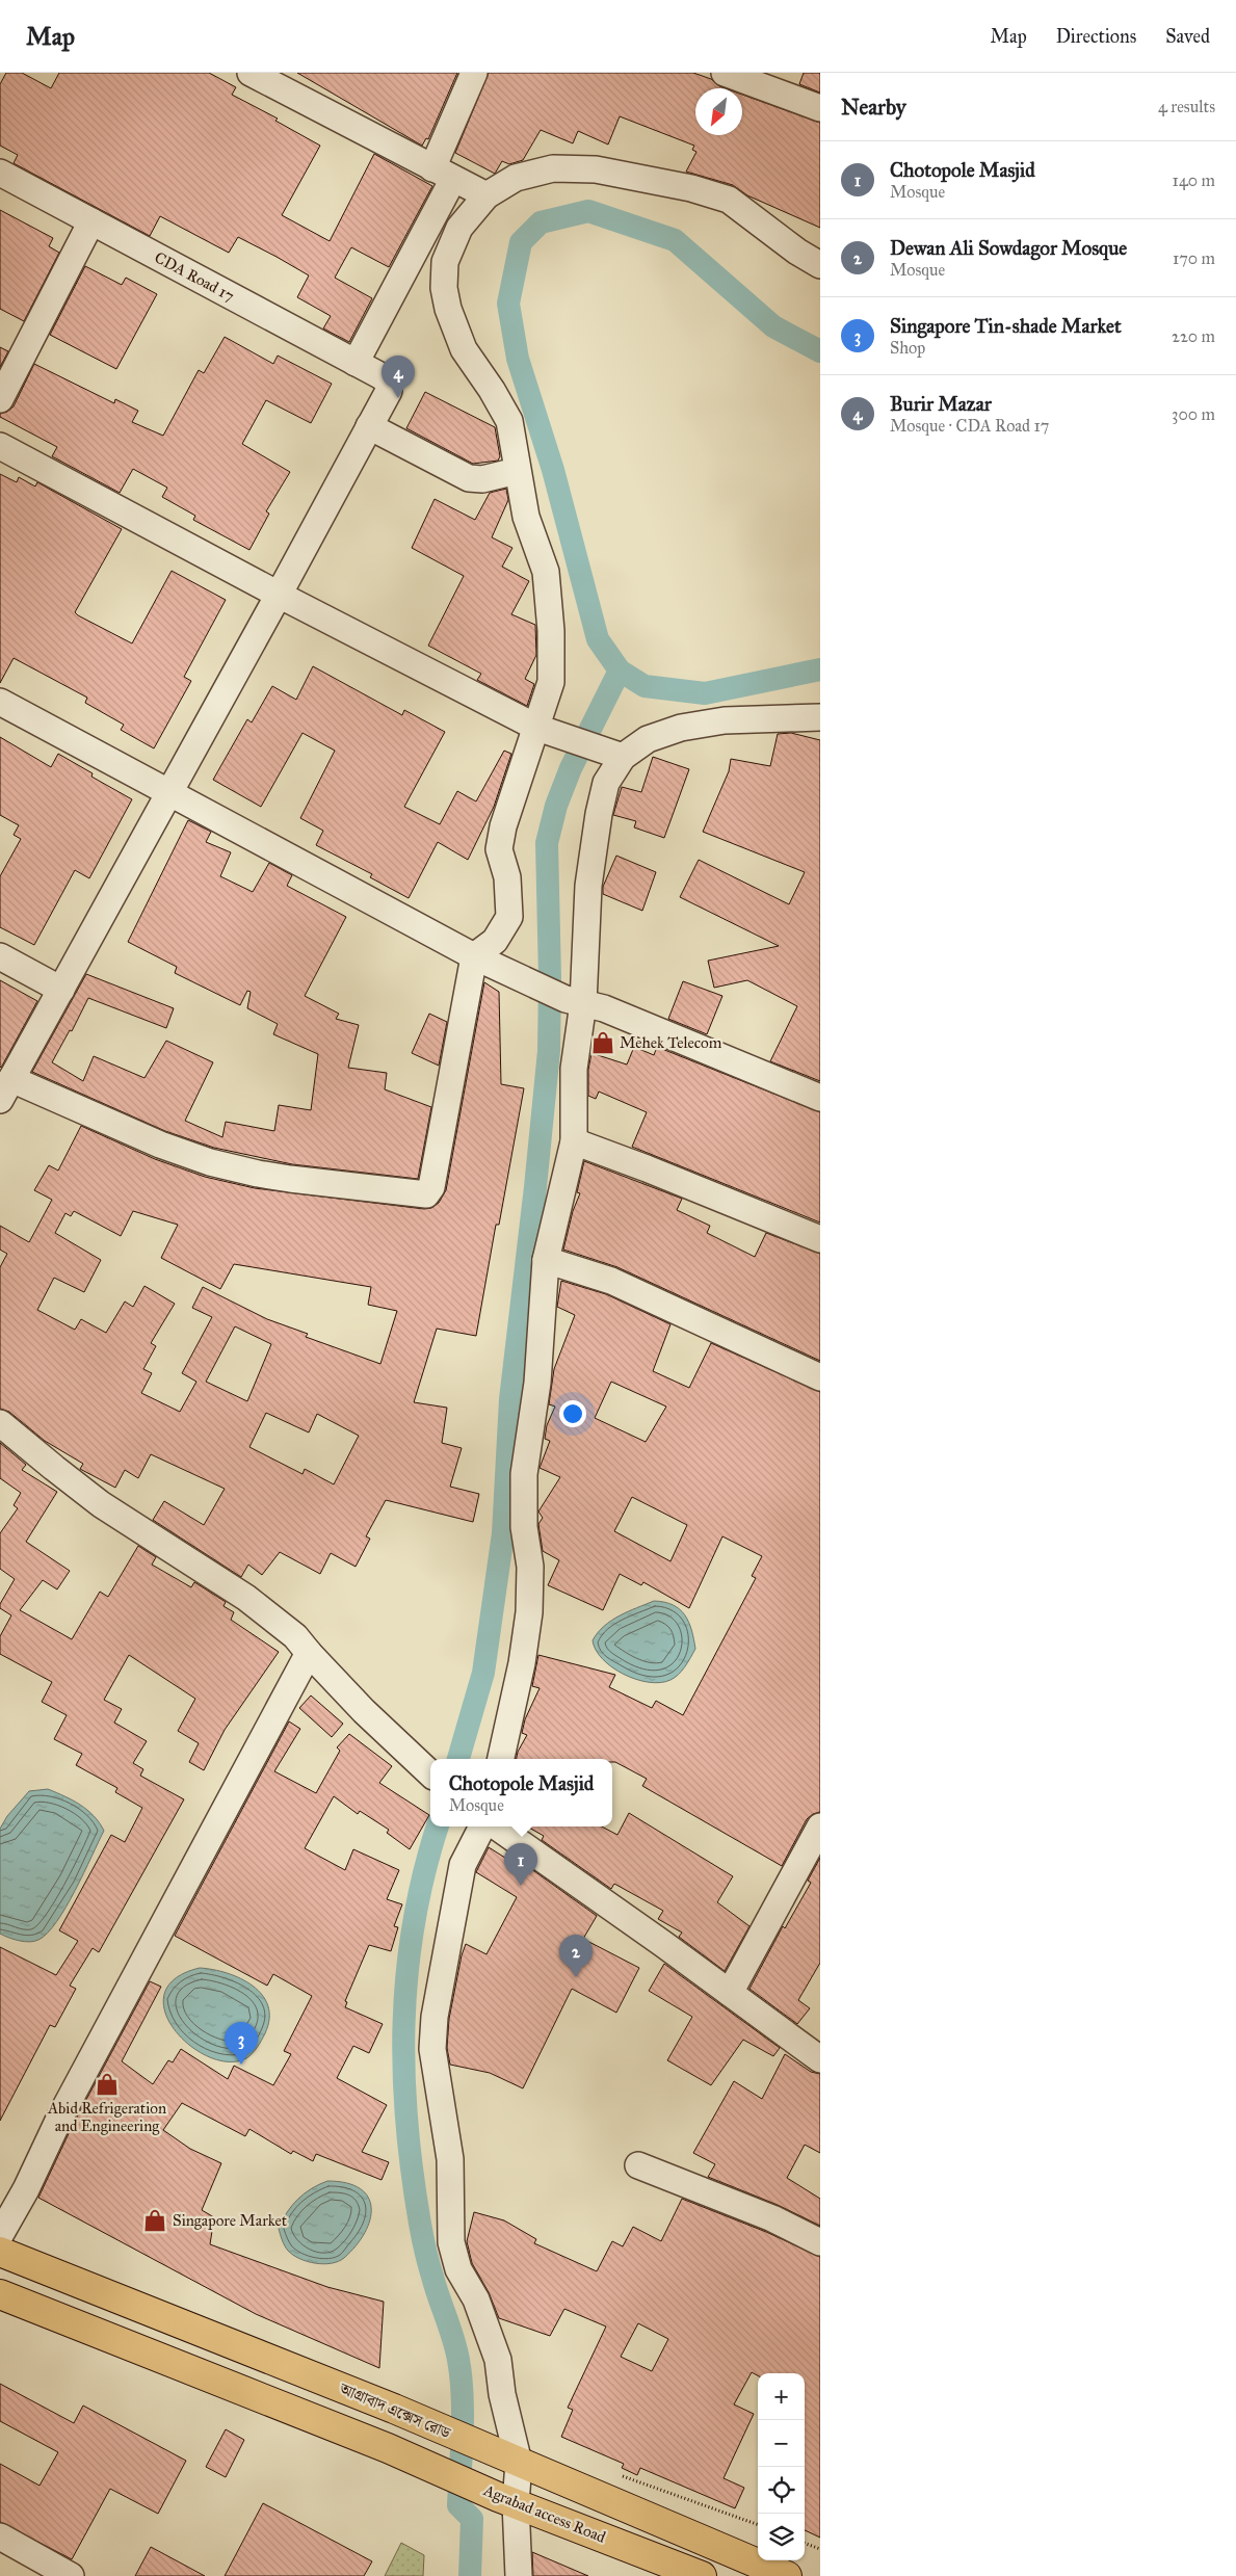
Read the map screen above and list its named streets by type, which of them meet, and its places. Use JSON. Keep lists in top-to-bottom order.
{
  "streets": {
    "main road": ["আগ্রাবাদ এক্সেস রোড", "Agrabad access Road"],
    "street": ["CDA Road 17"]
  },
  "places": {
    "shop": ["Mehek Telecom", "Abid Refrigeration and Engineering", "Singapore Market"]
  },
  "north": "bottom left",
  "page": {
    "header": "Map",
    "nav": ["Map", "Directions", "Saved"],
    "heading": ["Nearby", "4 results"],
    "list": [
      {
        "mark": "1",
        "name": "Chotopole Masjid",
        "note": "Mosque",
        "value": "140 m"
      },
      {
        "mark": "2",
        "name": "Dewan Ali Sowdagor Mosque",
        "note": "Mosque",
        "value": "170 m"
      },
      {
        "mark": "3",
        "name": "Singapore Tin-shade Market",
        "note": "Shop",
        "value": "220 m"
      },
      {
        "mark": "4",
        "name": "Burir Mazar",
        "note": "Mosque · CDA Road 17",
        "value": "300 m"
      }
    ],
    "pins": [
      "4",
      "1",
      "2",
      "3"
    ],
    "popup": ["Chotopole Masjid", "Mosque"],
    "map_buttons": ["+", "−"]
  }
}
